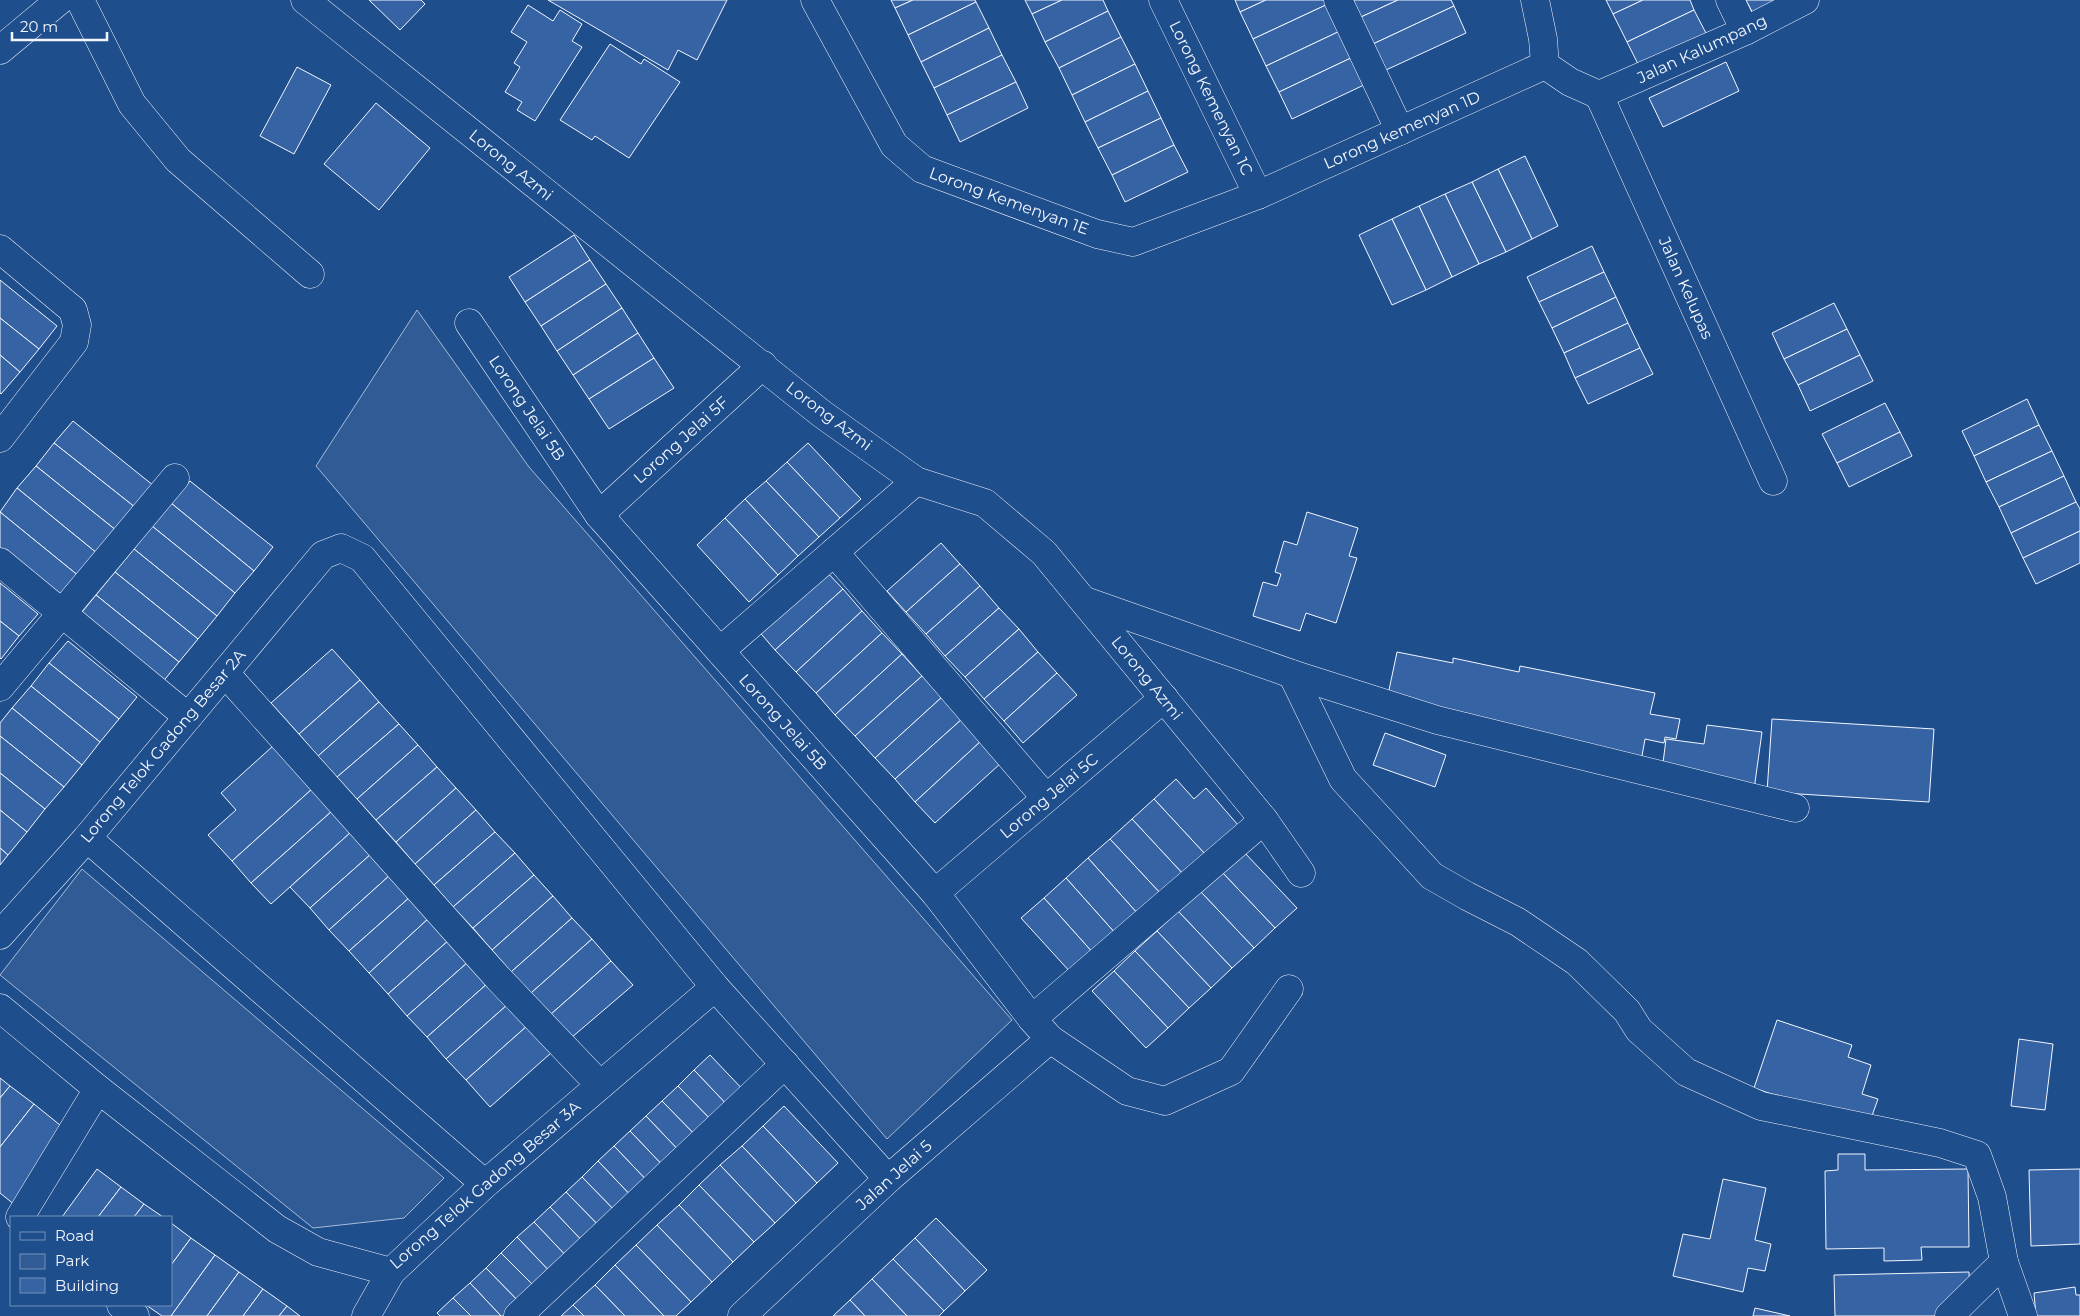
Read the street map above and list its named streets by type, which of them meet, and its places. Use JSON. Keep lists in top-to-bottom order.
{
  "streets": {
    "street": [
      "Jalan Kalumpang",
      "Lorong Kemenyan 1C",
      "Lorong kemenyan 1D",
      "Lorong Azmi",
      "Lorong Kemenyan 1E",
      "Jalan Kelupas",
      "Lorong Jelai 5B",
      "Lorong Jelai 5F",
      "Lorong Telok Gadong Besar 2A",
      "Lorong Jelai 5C",
      "Jalan Jelai 5",
      "Lorong Telok Gadong Besar 3A"
    ]
  },
  "crossings": [
    ["Jalan Kalumpang", "Jalan Kelupas"],
    ["Lorong Kemenyan 1C", "Lorong kemenyan 1D"],
    ["Lorong Kemenyan 1C", "Lorong Kemenyan 1E"],
    ["Lorong kemenyan 1D", "Lorong Kemenyan 1E"],
    ["Lorong Azmi", "Lorong Jelai 5F"],
    ["Lorong Azmi", "Lorong Jelai 5C"],
    ["Lorong Jelai 5B", "Lorong Jelai 5F"],
    ["Lorong Jelai 5B", "Lorong Jelai 5C"],
    ["Lorong Jelai 5B", "Jalan Jelai 5"],
    ["Lorong Telok Gadong Besar 2A", "Lorong Telok Gadong Besar 3A"]
  ],
  "legend": ["Road", "Park", "Building"],
  "scale_bar": "20 m"
}
